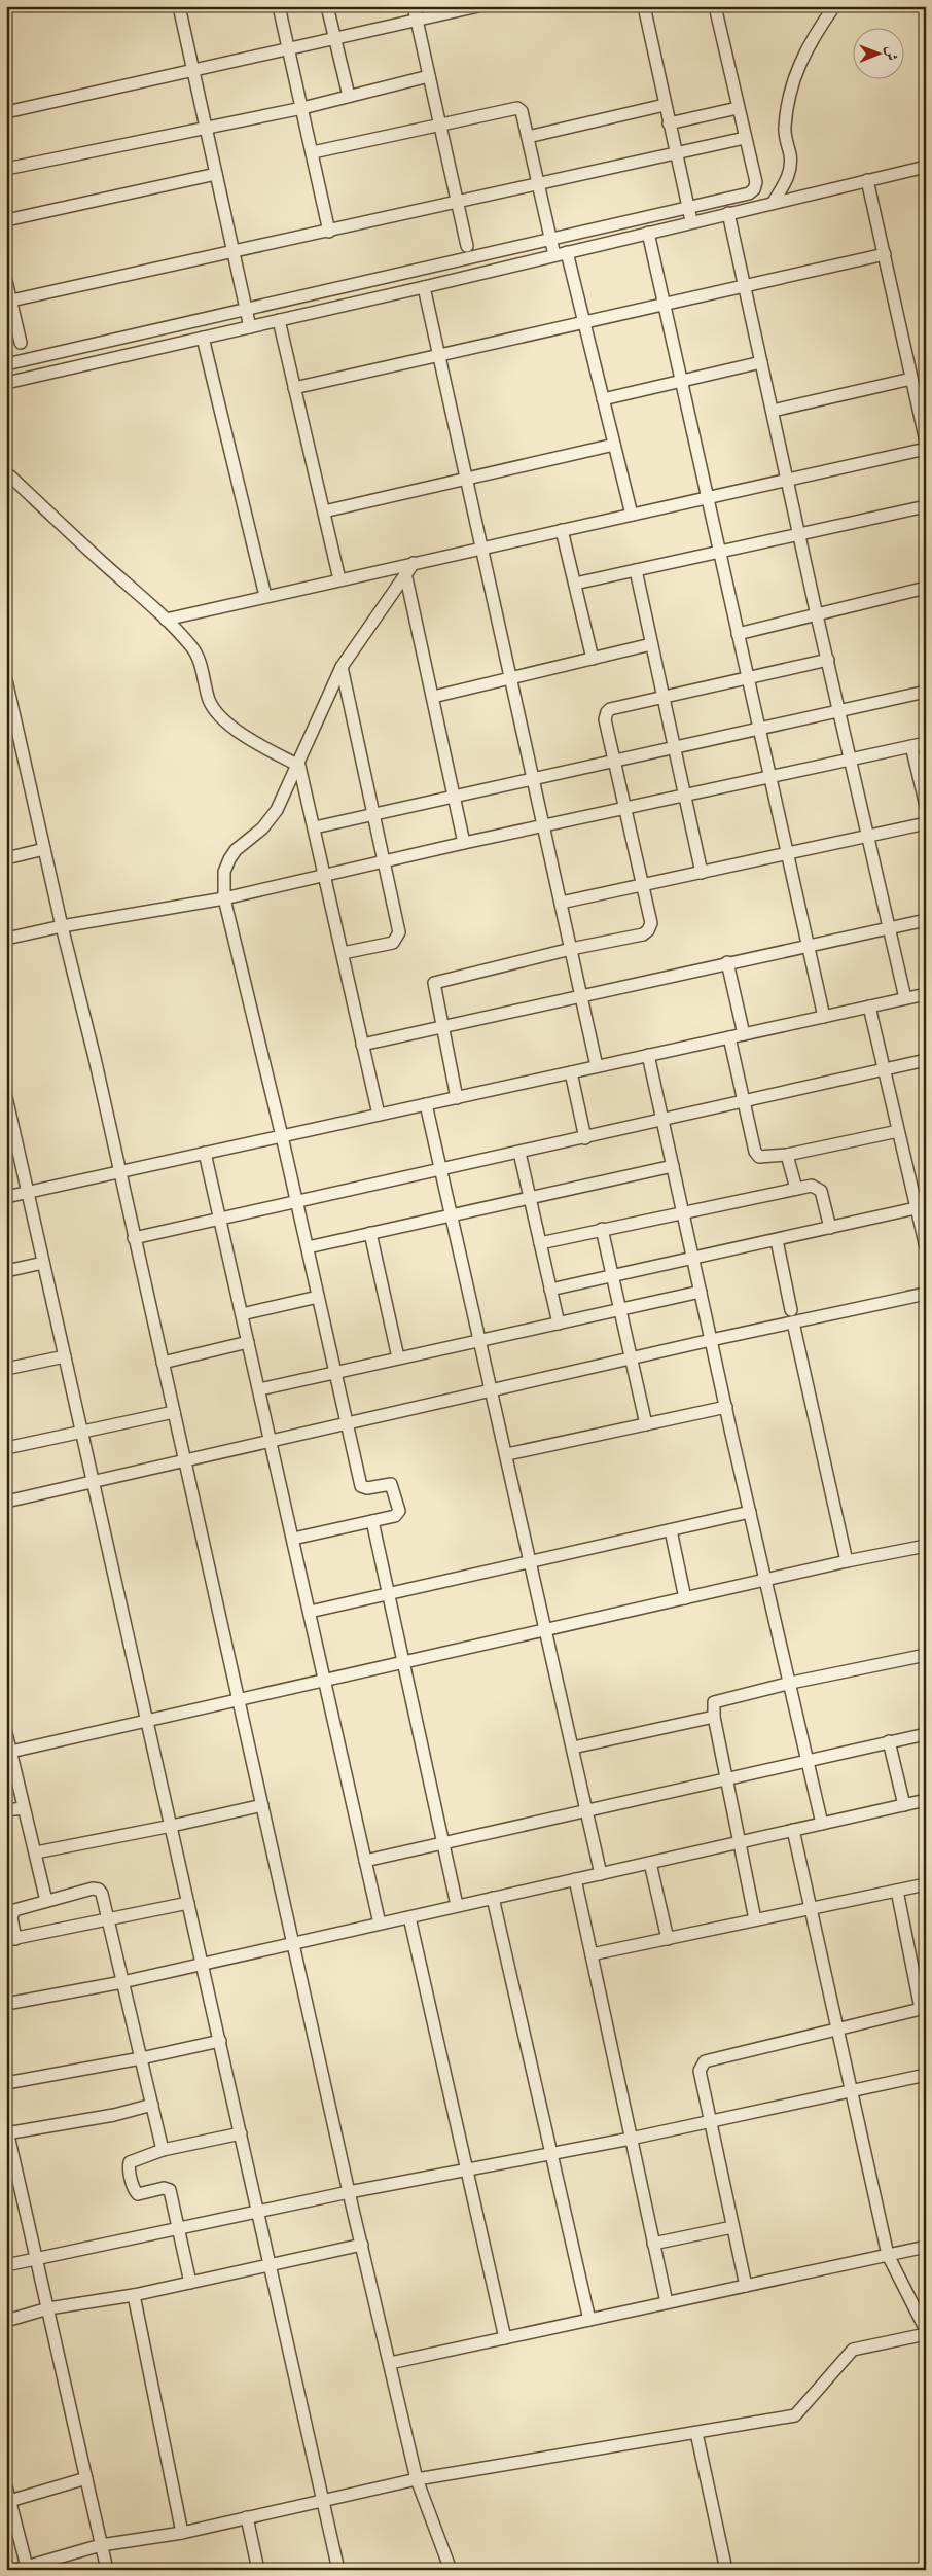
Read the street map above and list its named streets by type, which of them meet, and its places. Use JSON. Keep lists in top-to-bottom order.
{
  "north": "right"
}
